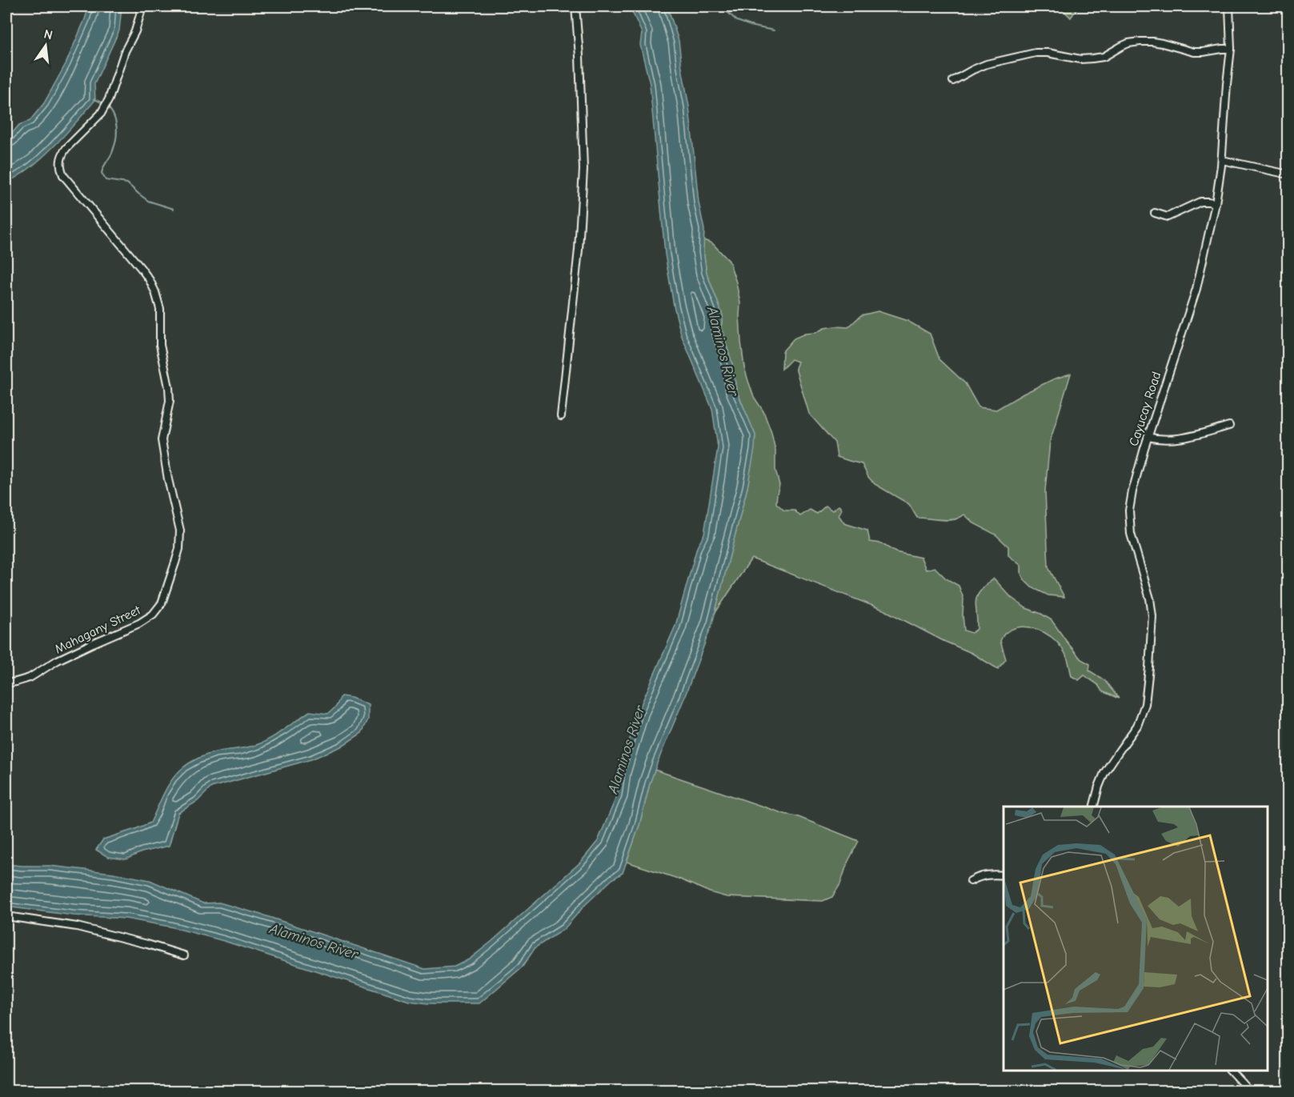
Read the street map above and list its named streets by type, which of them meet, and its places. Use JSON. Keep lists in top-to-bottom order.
{
  "streets": {
    "street": ["Cayucay Road", "Mahagany Street"]
  },
  "water": ["Alaminos River"],
  "north": "top"
}
